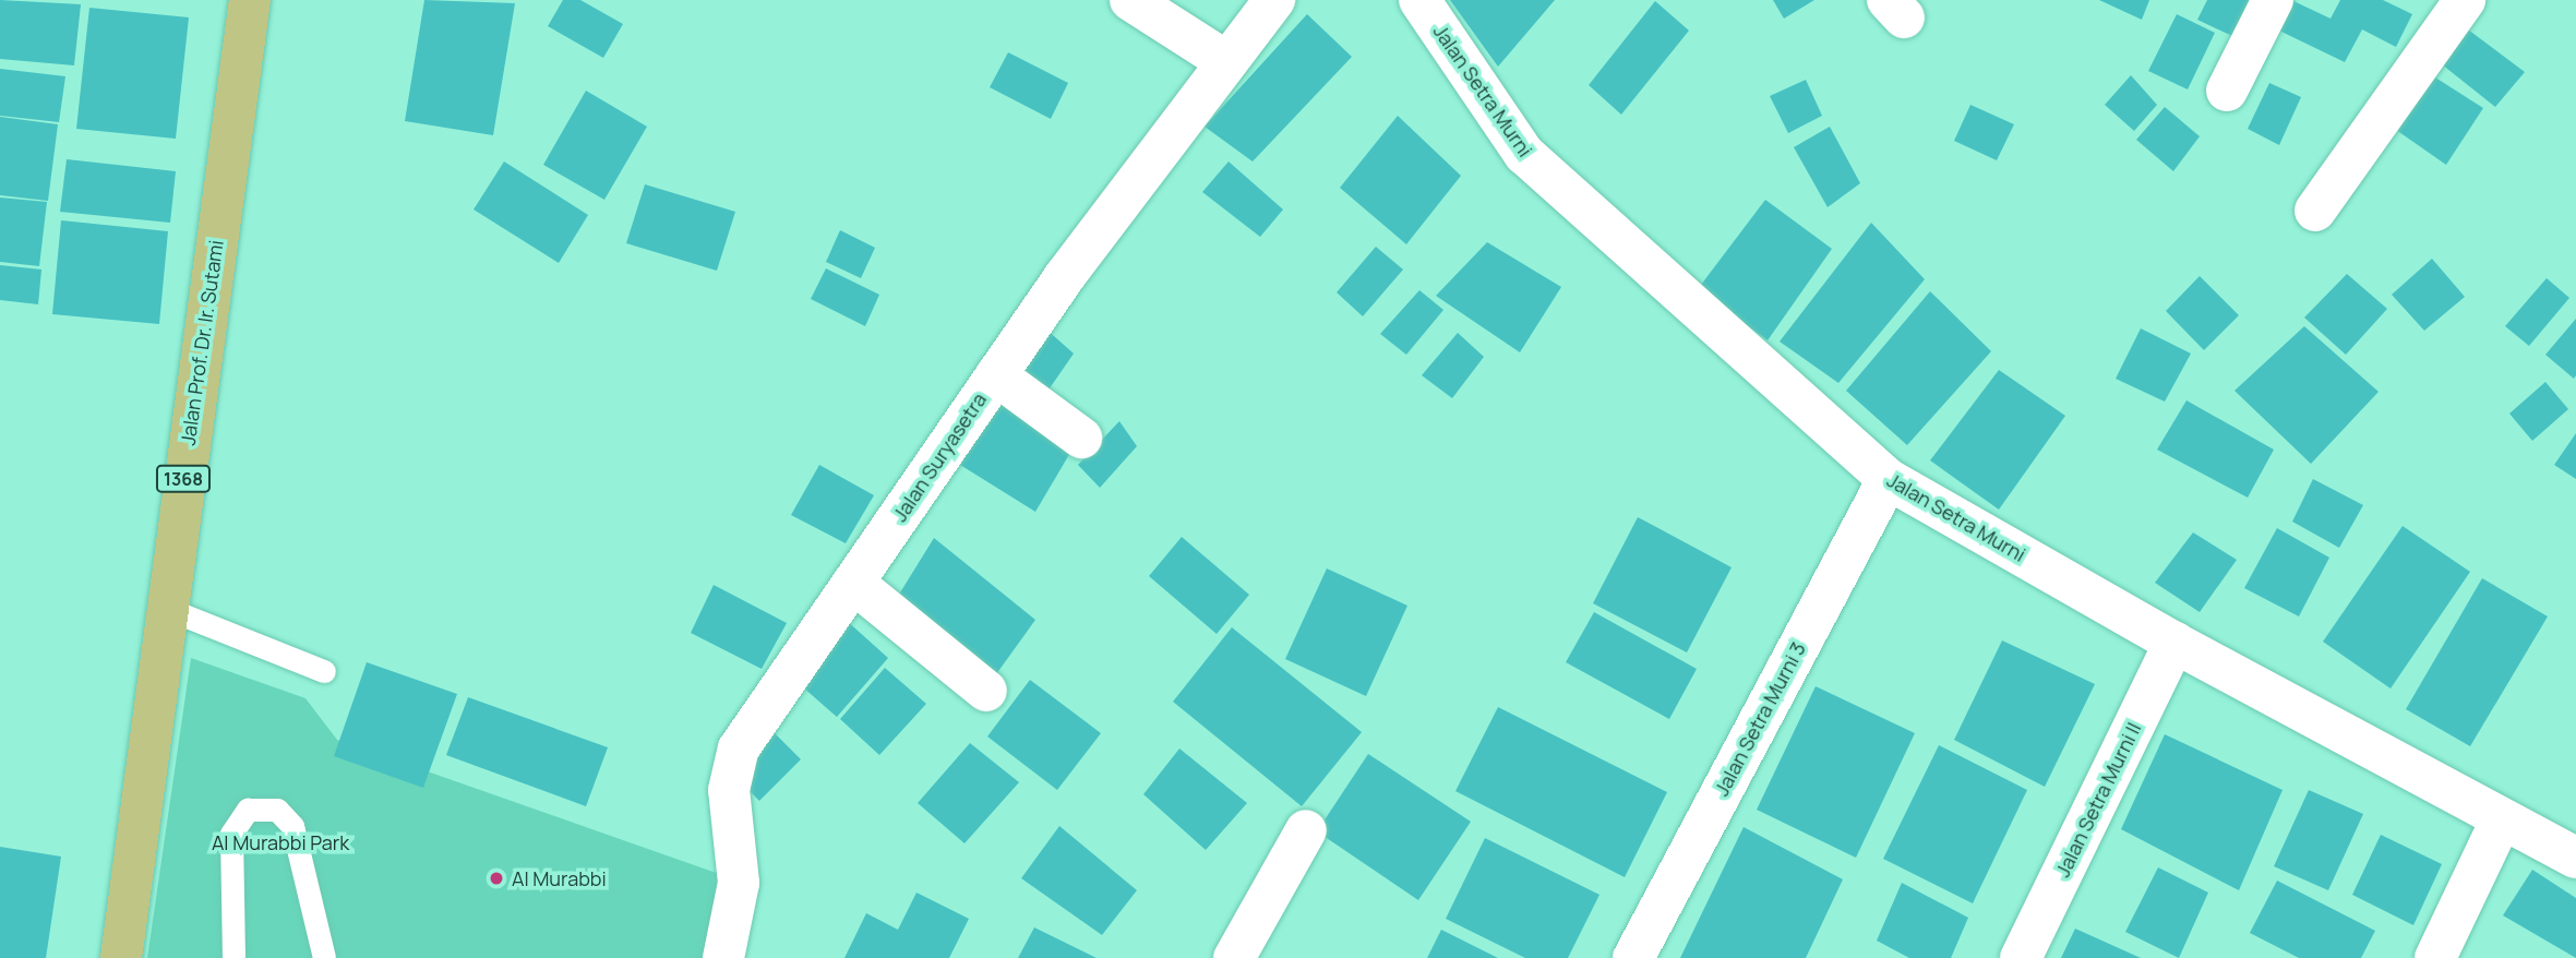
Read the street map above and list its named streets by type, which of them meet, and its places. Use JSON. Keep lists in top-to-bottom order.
{
  "streets": {
    "main road": ["Jalan Prof. Dr. Ir. Sutami", "1368"],
    "street": [
      "Jalan Setra Murni",
      "Jalan Suryasetra",
      "Jalan Setra Murni 3",
      "Jalan Setra Murni II"
    ]
  },
  "crossings": [
    ["Jalan Setra Murni", "Jalan Setra Murni 3"],
    ["Jalan Setra Murni", "Jalan Setra Murni II"]
  ],
  "parks": ["Al Murabbi Park"],
  "places": ["Al Murabbi"]
}
